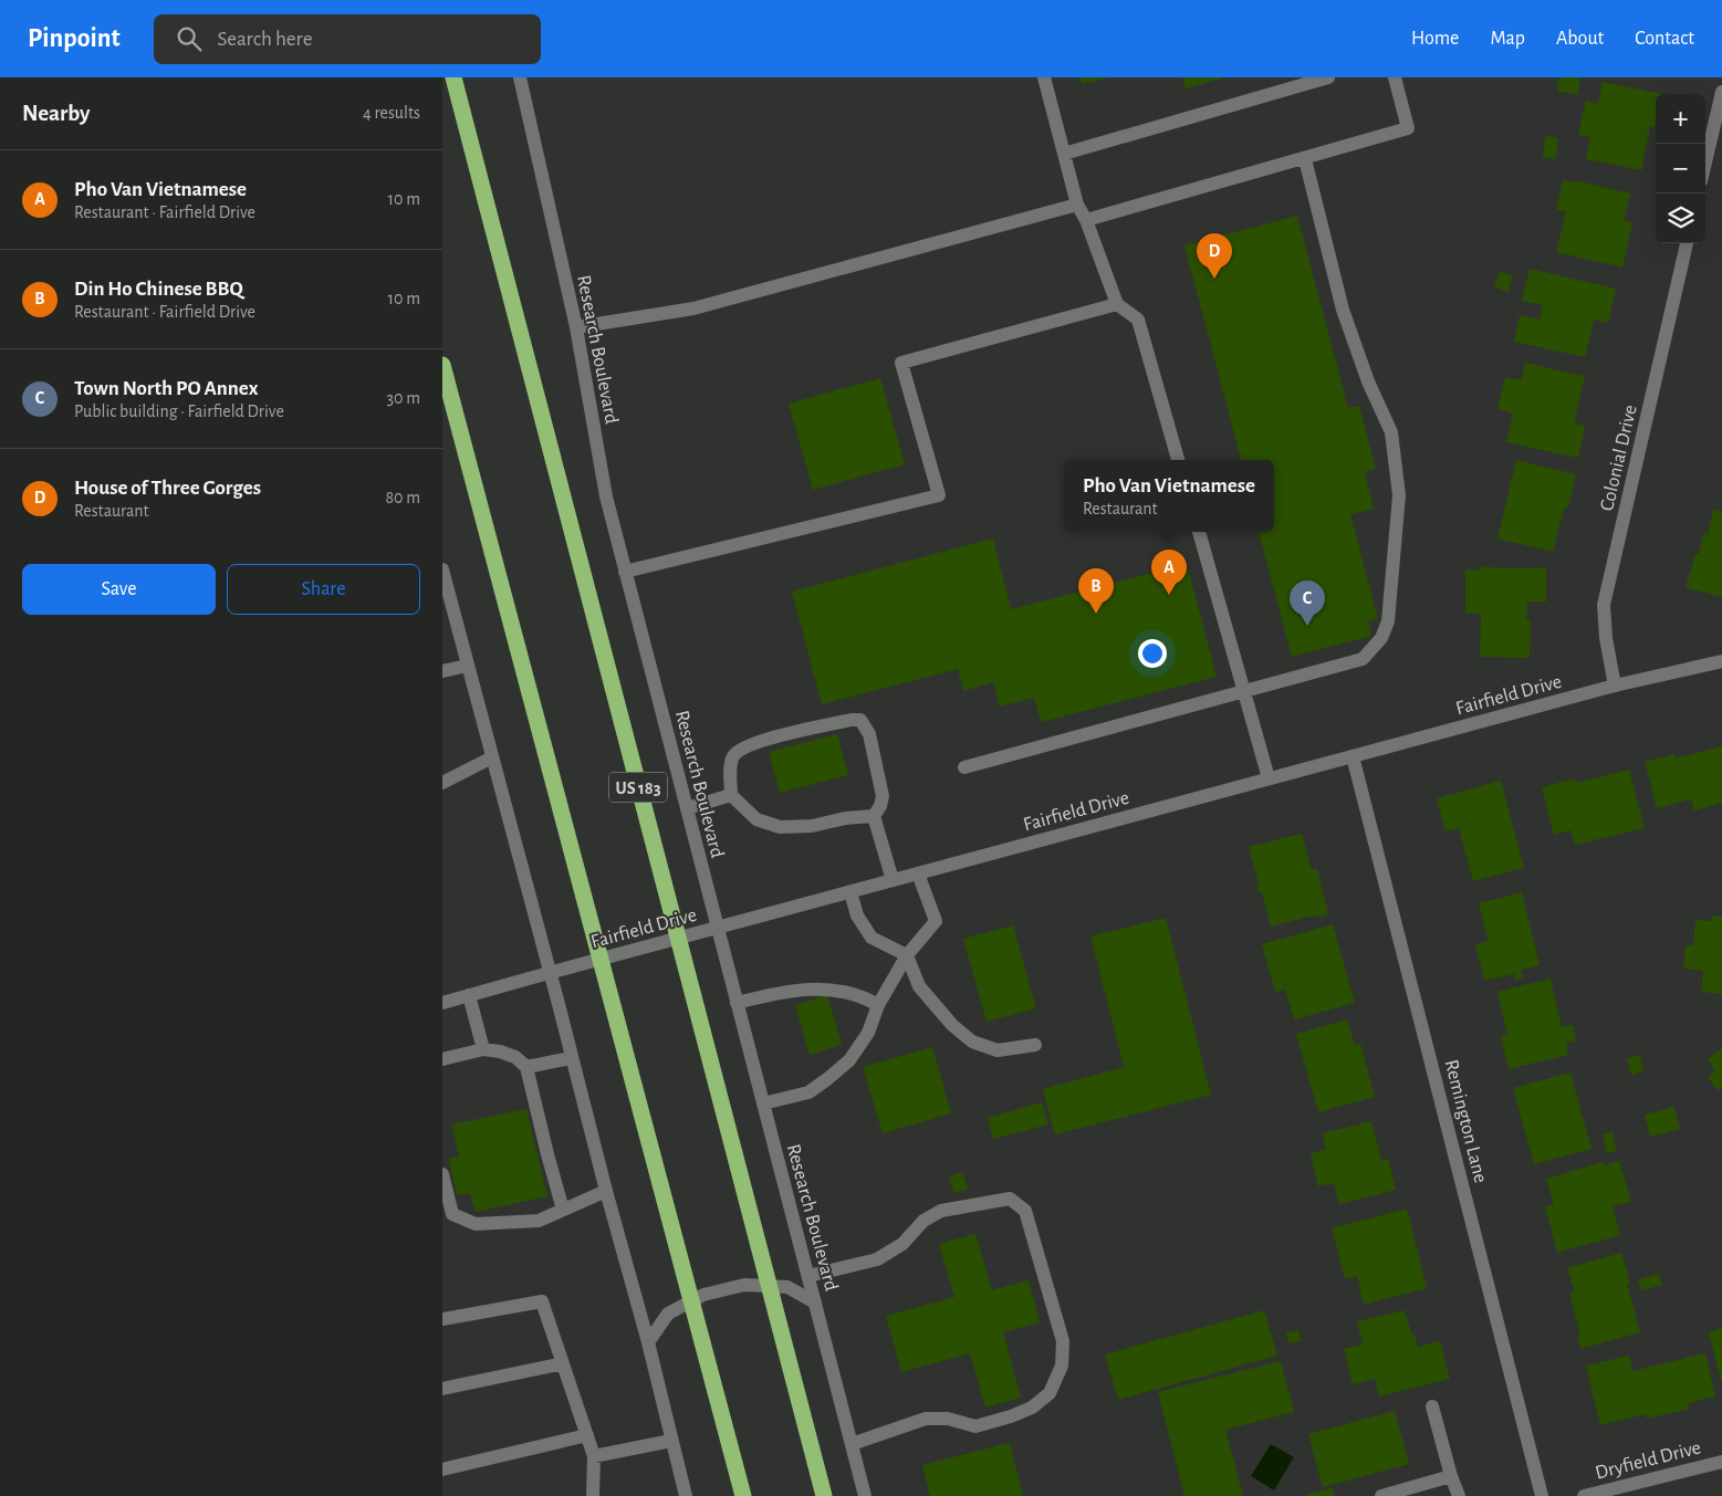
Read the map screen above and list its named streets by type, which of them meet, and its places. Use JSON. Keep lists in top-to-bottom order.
{
  "streets": {
    "highway": ["US 183"],
    "street": [
      "Research Boulevard",
      "Colonial Drive",
      "Fairfield Drive",
      "Remington Lane",
      "Dryfield Drive"
    ]
  },
  "crossings": [
    ["Research Boulevard", "Fairfield Drive"],
    ["Colonial Drive", "Fairfield Drive"],
    ["Fairfield Drive", "Remington Lane"]
  ],
  "page": {
    "header": "Pinpoint",
    "search": "Search here",
    "nav": [
      "Home",
      "Map",
      "About",
      "Contact"
    ],
    "heading": ["Nearby", "4 results"],
    "map_buttons": ["+", "−"],
    "list": [
      {
        "mark": "A",
        "name": "Pho Van Vietnamese",
        "note": "Restaurant · Fairfield Drive",
        "value": "10 m"
      },
      {
        "mark": "B",
        "name": "Din Ho Chinese BBQ",
        "note": "Restaurant · Fairfield Drive",
        "value": "10 m"
      },
      {
        "mark": "C",
        "name": "Town North PO Annex",
        "note": "Public building · Fairfield Drive",
        "value": "30 m"
      },
      {
        "mark": "D",
        "name": "House of Three Gorges",
        "note": "Restaurant",
        "value": "80 m"
      }
    ],
    "pins": [
      "D",
      "A",
      "B",
      "C"
    ],
    "popup": ["Pho Van Vietnamese", "Restaurant"],
    "buttons": ["Save", "Share"]
  }
}
